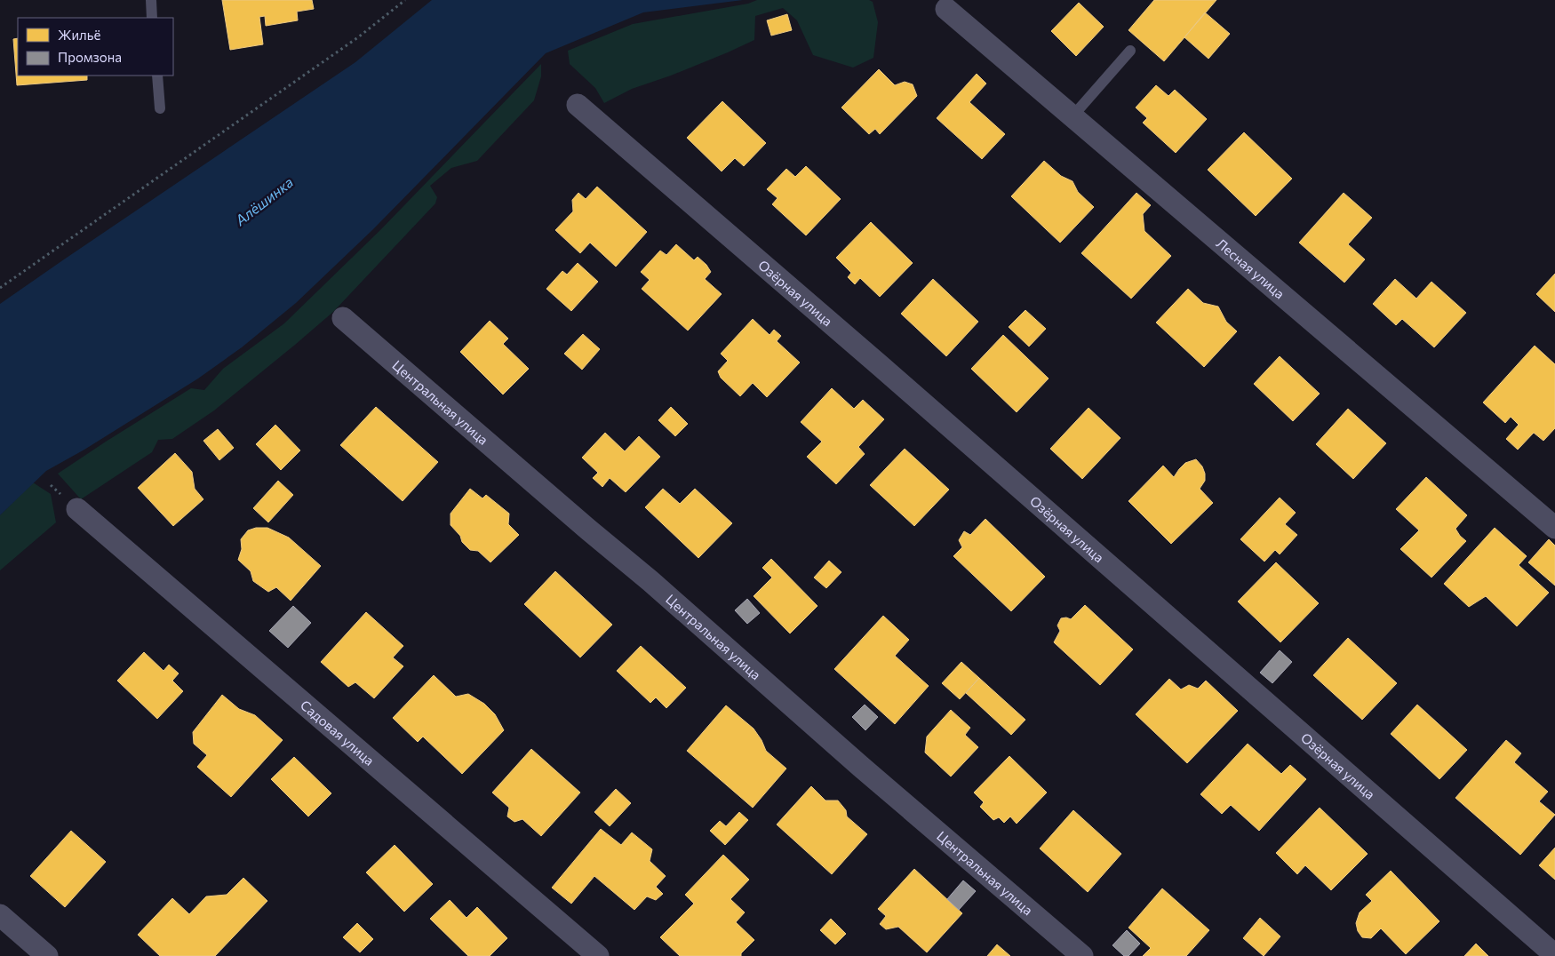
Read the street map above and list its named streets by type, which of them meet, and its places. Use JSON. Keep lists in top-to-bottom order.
{
  "streets": {
    "street": [
      "Лесная улица",
      "Озёрная улица",
      "Центральная улица",
      "Садовая улица"
    ]
  },
  "water": ["Алёшинка"],
  "legend": ["Жильё", "Промзона"]
}
